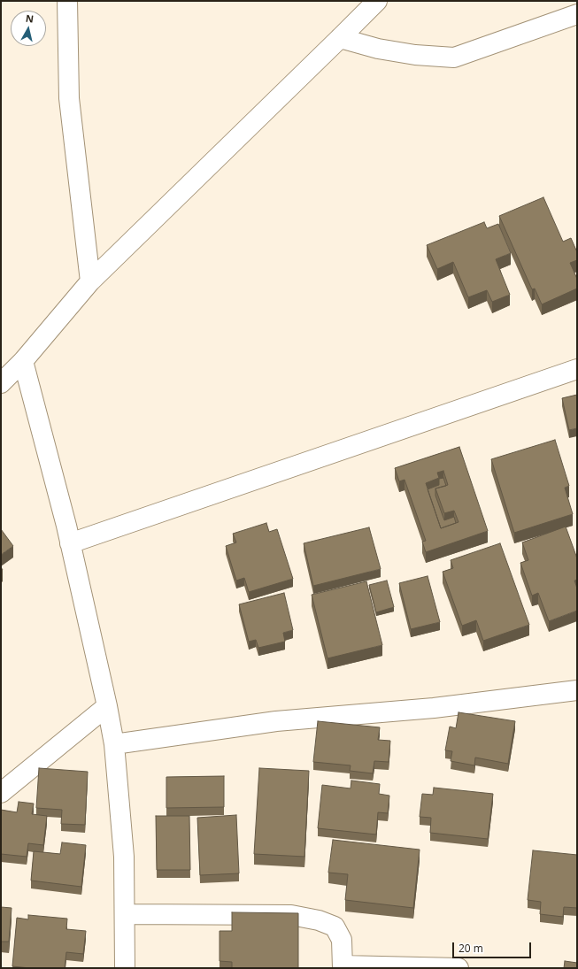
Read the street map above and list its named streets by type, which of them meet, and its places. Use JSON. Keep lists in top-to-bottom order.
{
  "scale_bar": "20 m",
  "north": "top"
}
